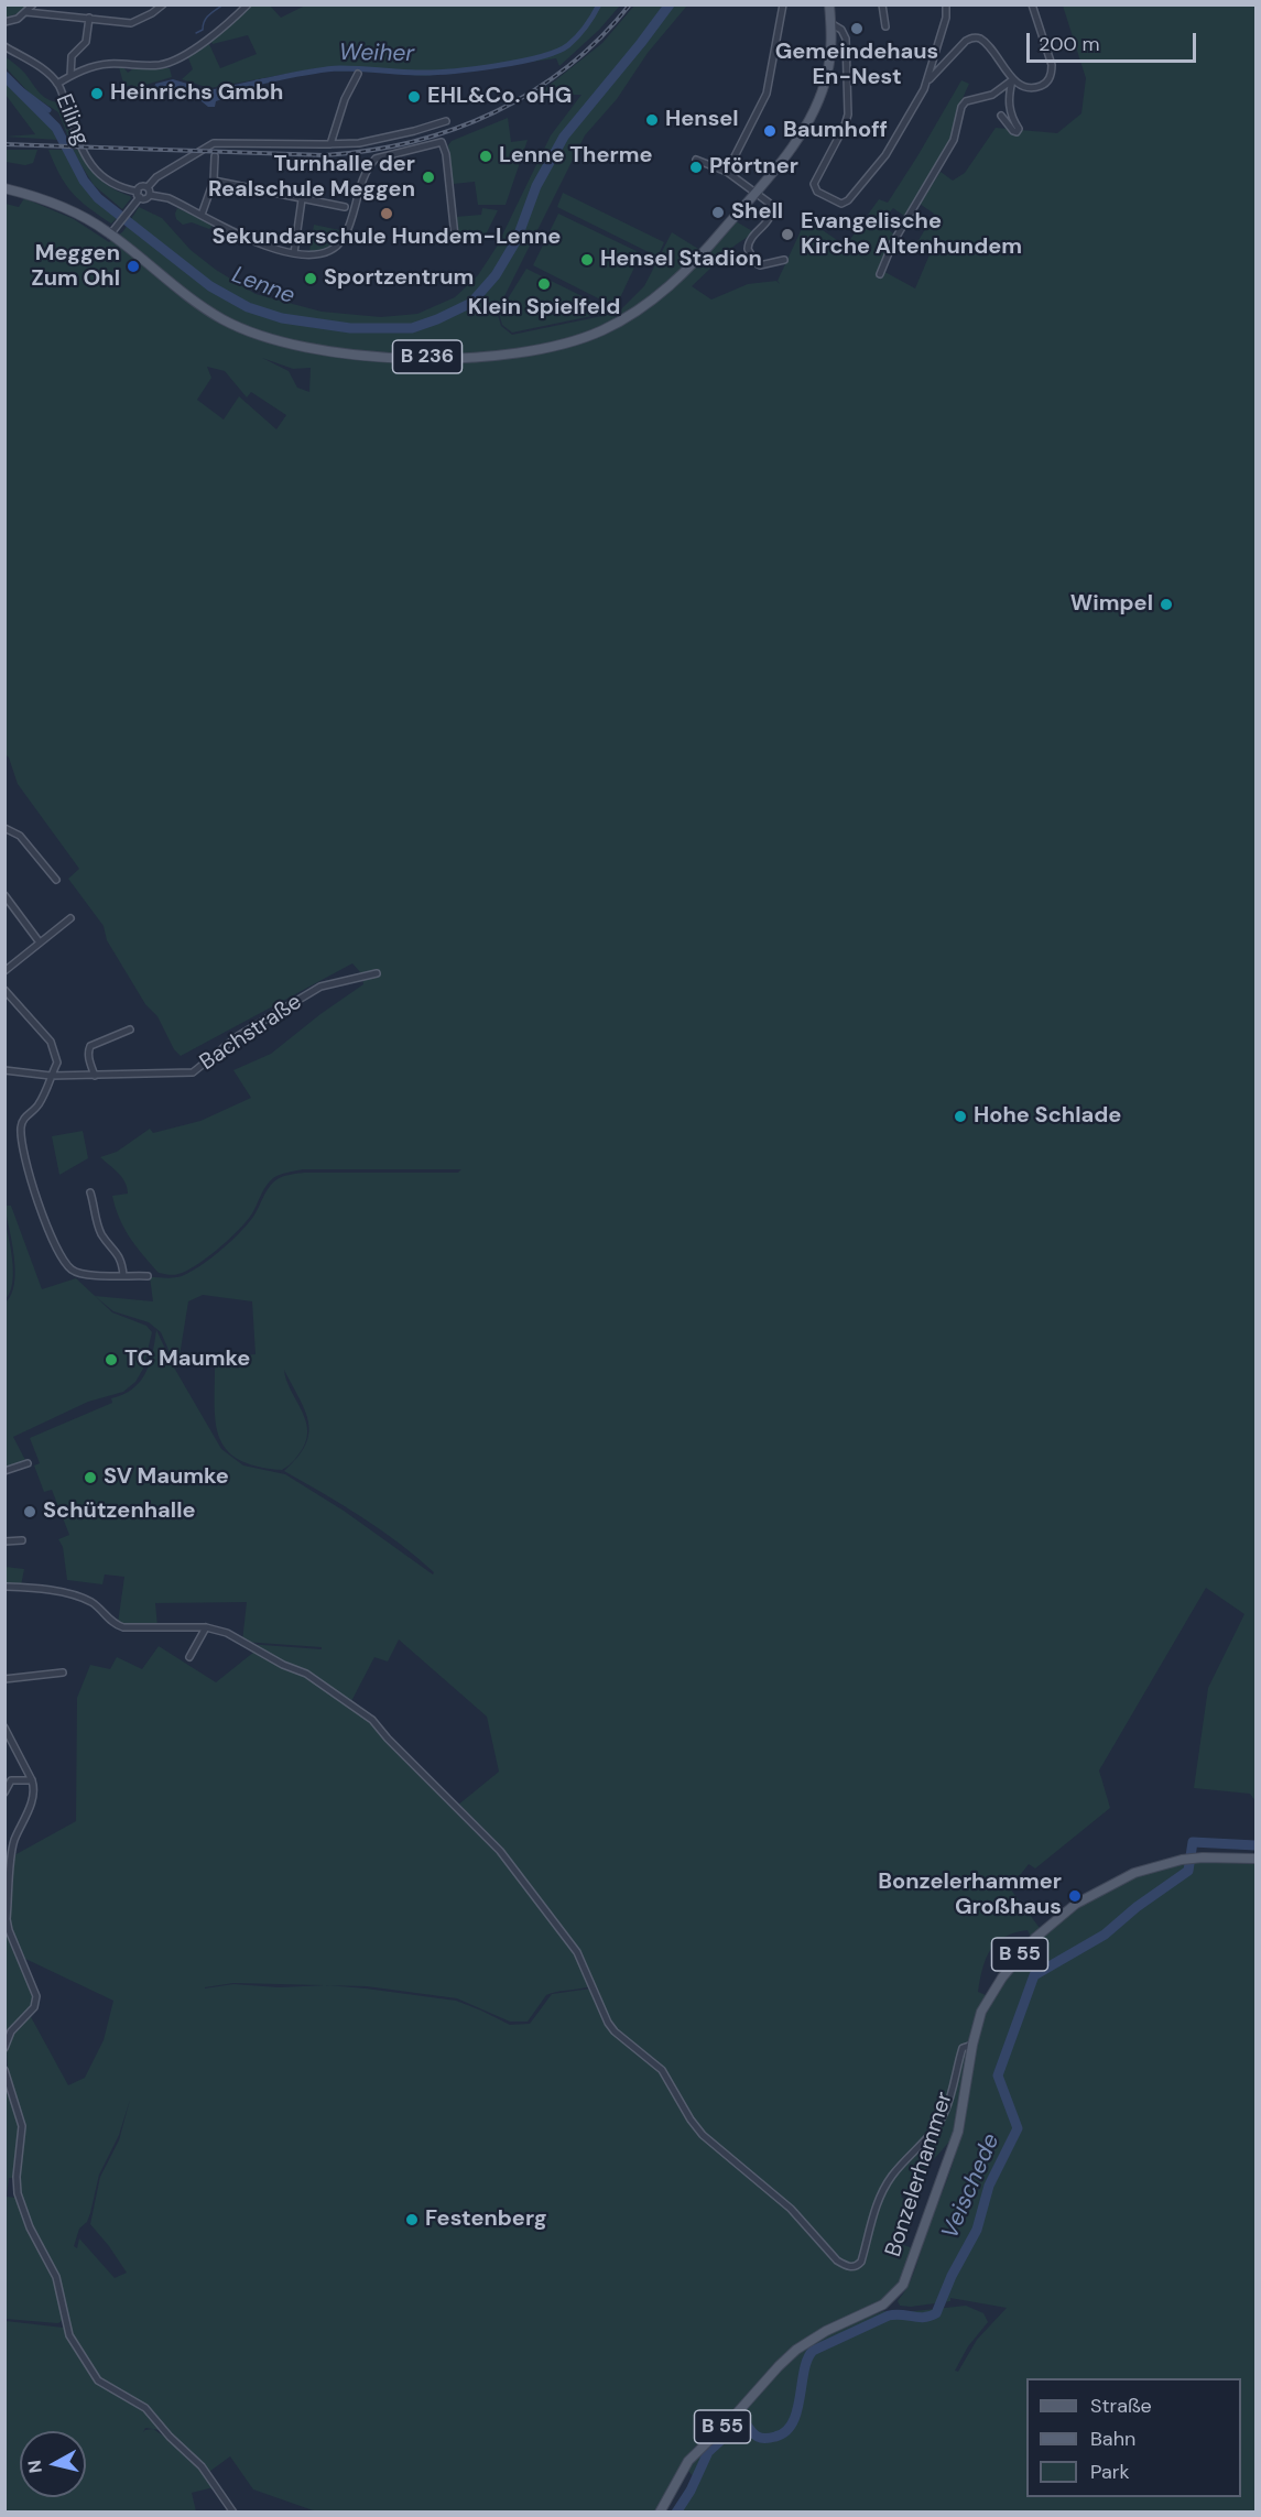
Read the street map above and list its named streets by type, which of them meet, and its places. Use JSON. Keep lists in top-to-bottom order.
{
  "streets": {
    "main road": ["B 236", "B 55", "Bonzelerhammer"],
    "street": ["Eiling", "Bachstraße"]
  },
  "water": ["Weiher", "Lenne", "Veischede"],
  "places": [
    "Gemeindehaus En-Nest",
    "Heinrichs Gmbh",
    "EHL&Co. oHG",
    "Hensel",
    "Baumhoff",
    "Lenne Therme",
    "Pförtner",
    "Turnhalle der Realschule Meggen",
    "Shell",
    "Sekundarschule Hundem-Lenne",
    "Evangelische Kirche Altenhundem",
    "Hensel Stadion",
    "Meggen Zum Ohl",
    "Sportzentrum",
    "Klein Spielfeld",
    "Wimpel",
    "Hohe Schlade",
    "TC Maumke",
    "SV Maumke",
    "Schützenhalle",
    "Bonzelerhammer Großhaus",
    "Festenberg"
  ],
  "legend": ["Straße", "Bahn", "Park"],
  "scale_bar": "200 m",
  "north": "left"
}
